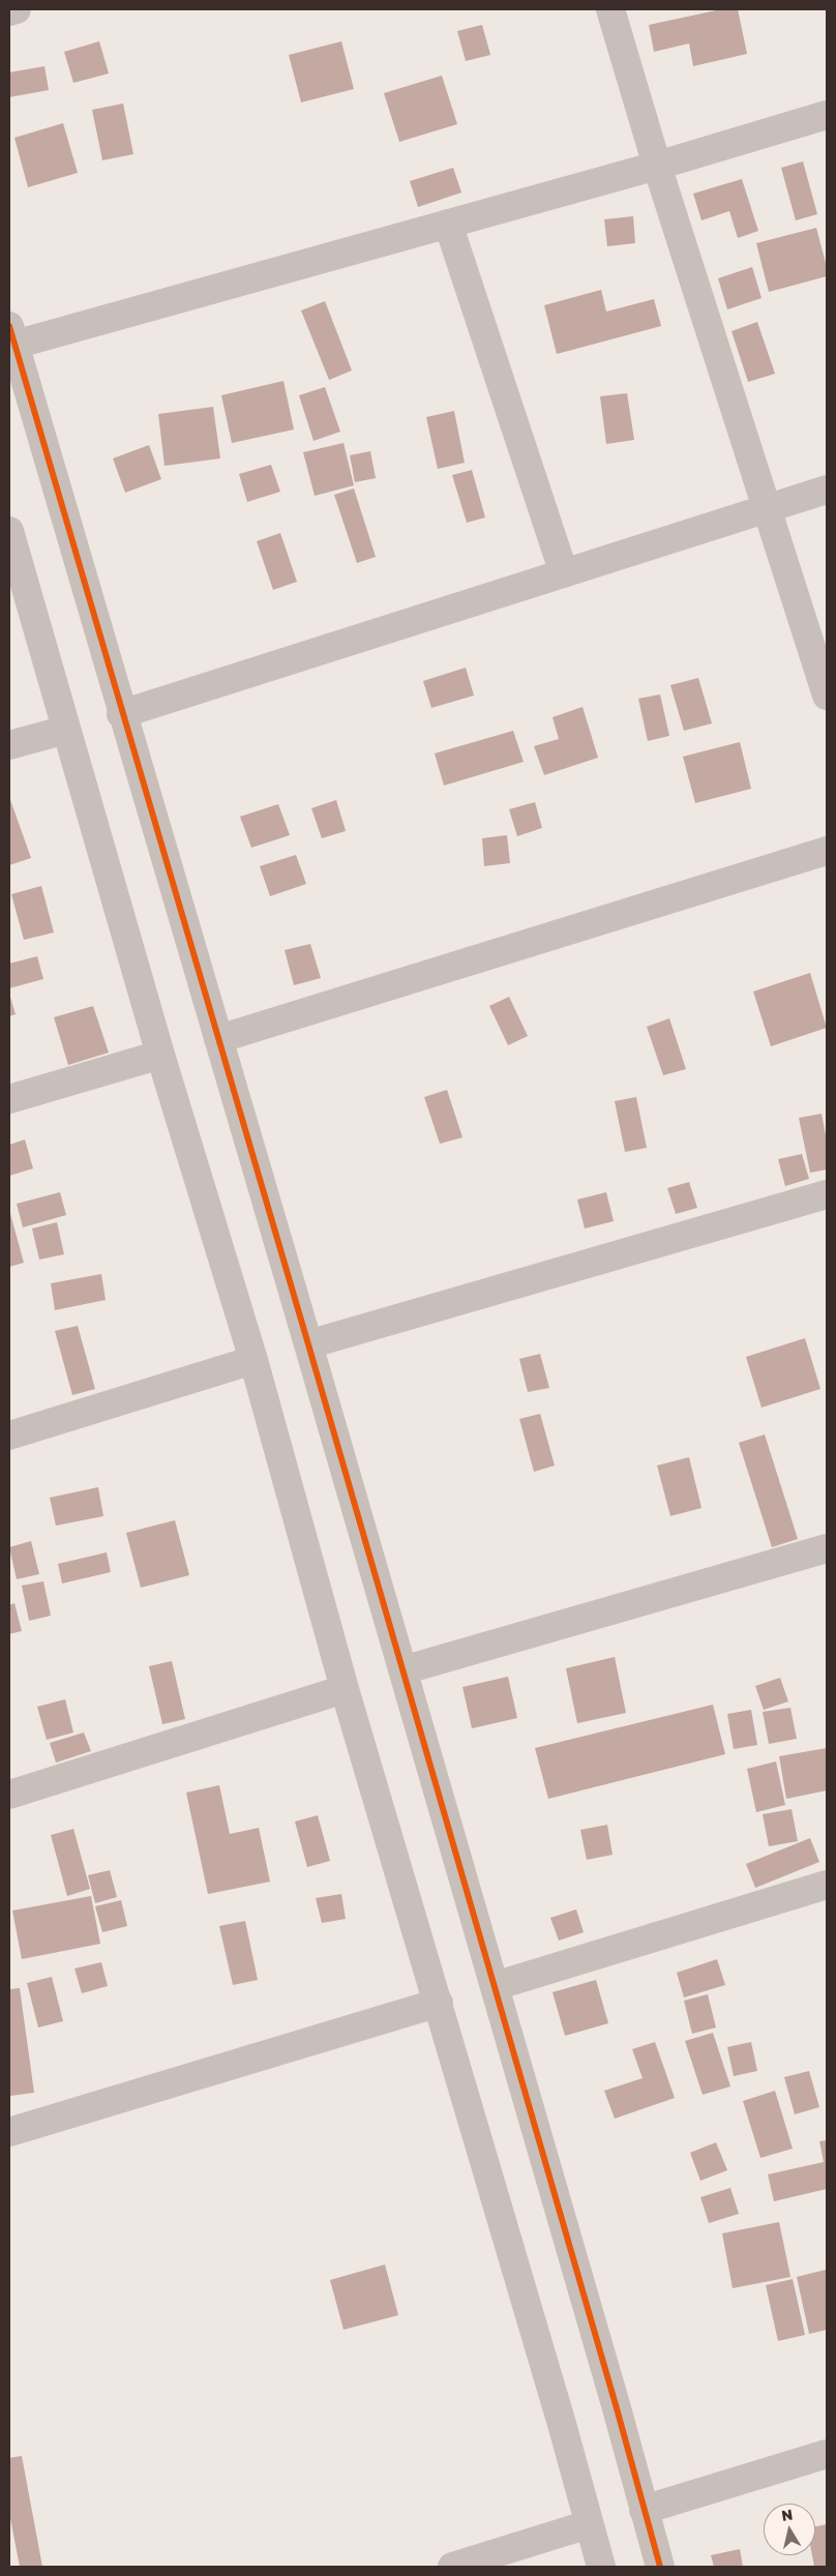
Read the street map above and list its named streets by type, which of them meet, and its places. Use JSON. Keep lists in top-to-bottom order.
{
  "north": "top"
}
